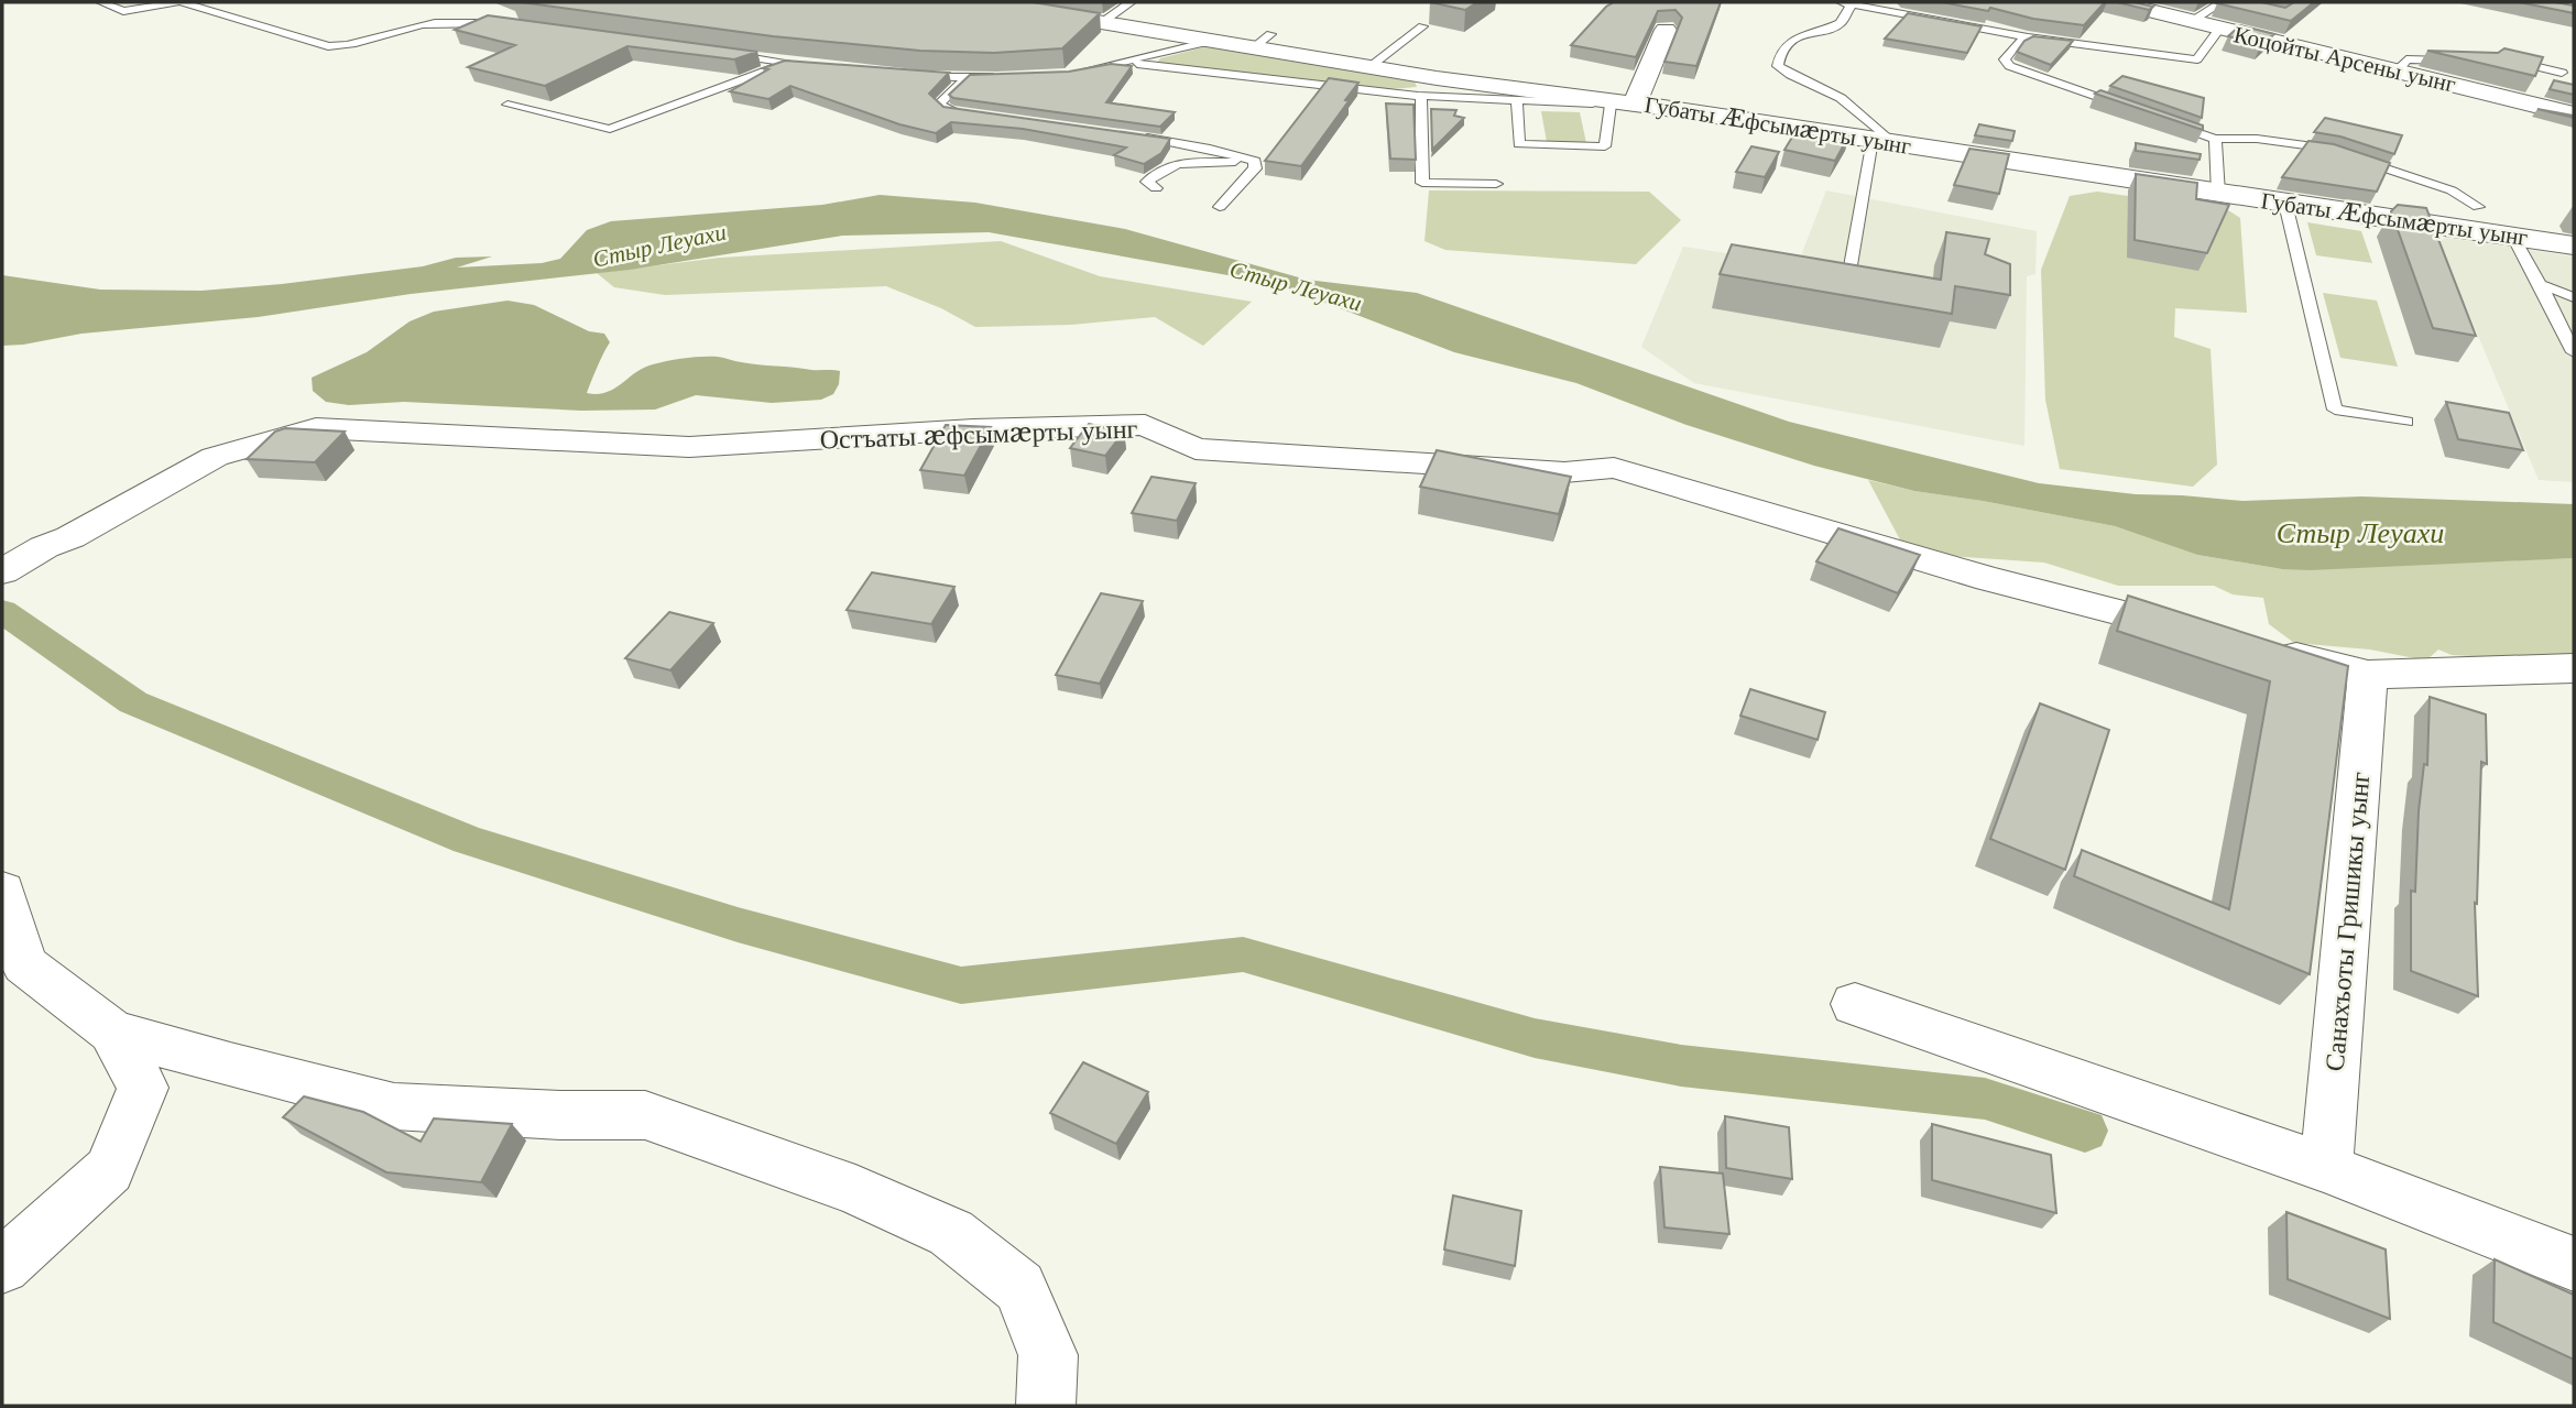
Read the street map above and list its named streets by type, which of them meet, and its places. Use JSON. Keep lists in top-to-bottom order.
{
  "streets": {
    "street": [
      "Коцойты Арсены уынг",
      "Губаты Æфсымæрты уынг",
      "Остъаты æфсымæрты уынг",
      "Санахъоты Гришикы уынг"
    ]
  },
  "water": ["Стыр Леуахи"]
}
